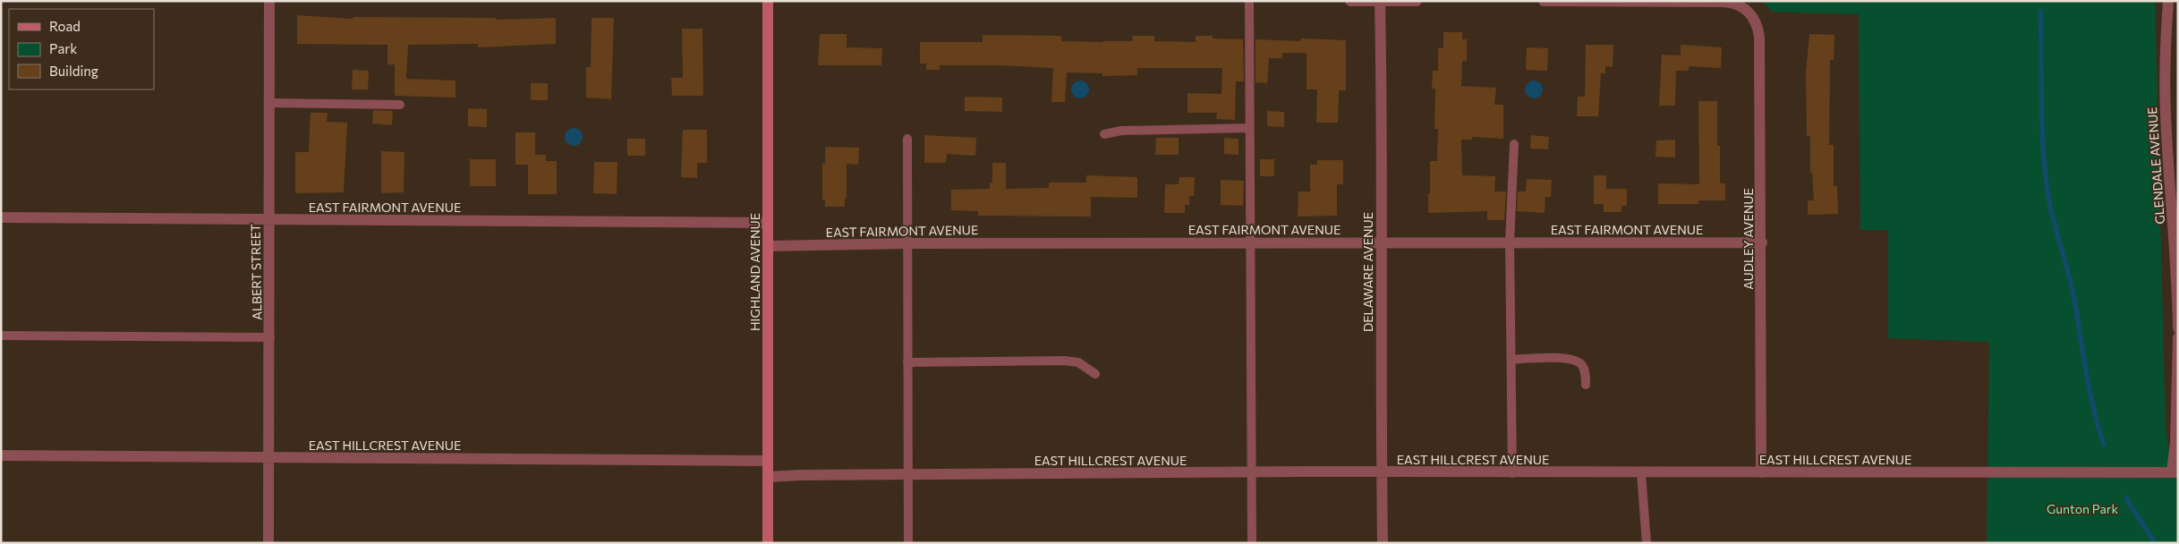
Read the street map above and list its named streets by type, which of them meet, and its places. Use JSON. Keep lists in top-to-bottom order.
{
  "streets": {
    "main road": ["HIGHLAND AVENUE"],
    "street": [
      "GLENDALE AVENUE",
      "EAST FAIRMONT AVENUE",
      "AUDLEY AVENUE",
      "ALBERT STREET",
      "DELAWARE AVENUE",
      "EAST HILLCREST AVENUE"
    ]
  },
  "crossings": [
    ["EAST FAIRMONT AVENUE", "AUDLEY AVENUE"],
    ["EAST FAIRMONT AVENUE", "ALBERT STREET"],
    ["EAST FAIRMONT AVENUE", "HIGHLAND AVENUE"],
    ["EAST FAIRMONT AVENUE", "DELAWARE AVENUE"],
    ["AUDLEY AVENUE", "EAST HILLCREST AVENUE"],
    ["ALBERT STREET", "EAST HILLCREST AVENUE"],
    ["HIGHLAND AVENUE", "EAST HILLCREST AVENUE"],
    ["DELAWARE AVENUE", "EAST HILLCREST AVENUE"]
  ],
  "parks": ["Gunton Park"],
  "legend": ["Road", "Park", "Building"]
}
